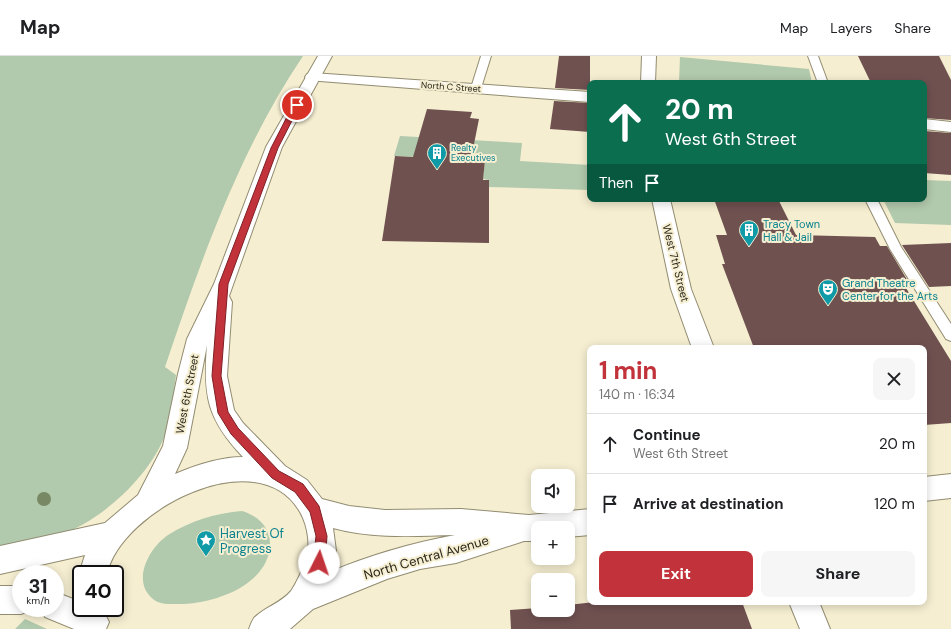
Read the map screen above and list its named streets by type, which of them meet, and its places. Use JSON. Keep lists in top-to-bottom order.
{
  "streets": {
    "street": [
      "North C Street",
      "West 7th Street",
      "West 6th Street",
      "North Central Avenue"
    ]
  },
  "crossings": [
    ["North C Street", "West 6th Street"]
  ],
  "places": {
    "building": ["Realty Executives", "Tracy Town Hall & Jail"],
    "theatre": ["Grand Theatre Center for the Arts"],
    "place": ["Harvest Of Progress"]
  },
  "page": {
    "header": "Map",
    "nav": ["Map", "Layers", "Share"],
    "turn": ["20 m", "West 6th Street"],
    "then": "Then",
    "heading": ["1 min", "140 m · 16:34"],
    "list": [
      {
        "name": "Continue",
        "note": "West 6th Street",
        "value": "20 m"
      },
      {
        "name": "Arrive at destination",
        "value": "120 m"
      }
    ],
    "map_buttons": ["+", "−"],
    "buttons": ["Exit", "Share"],
    "speed": "31 km/h",
    "limit": "40"
  }
}
